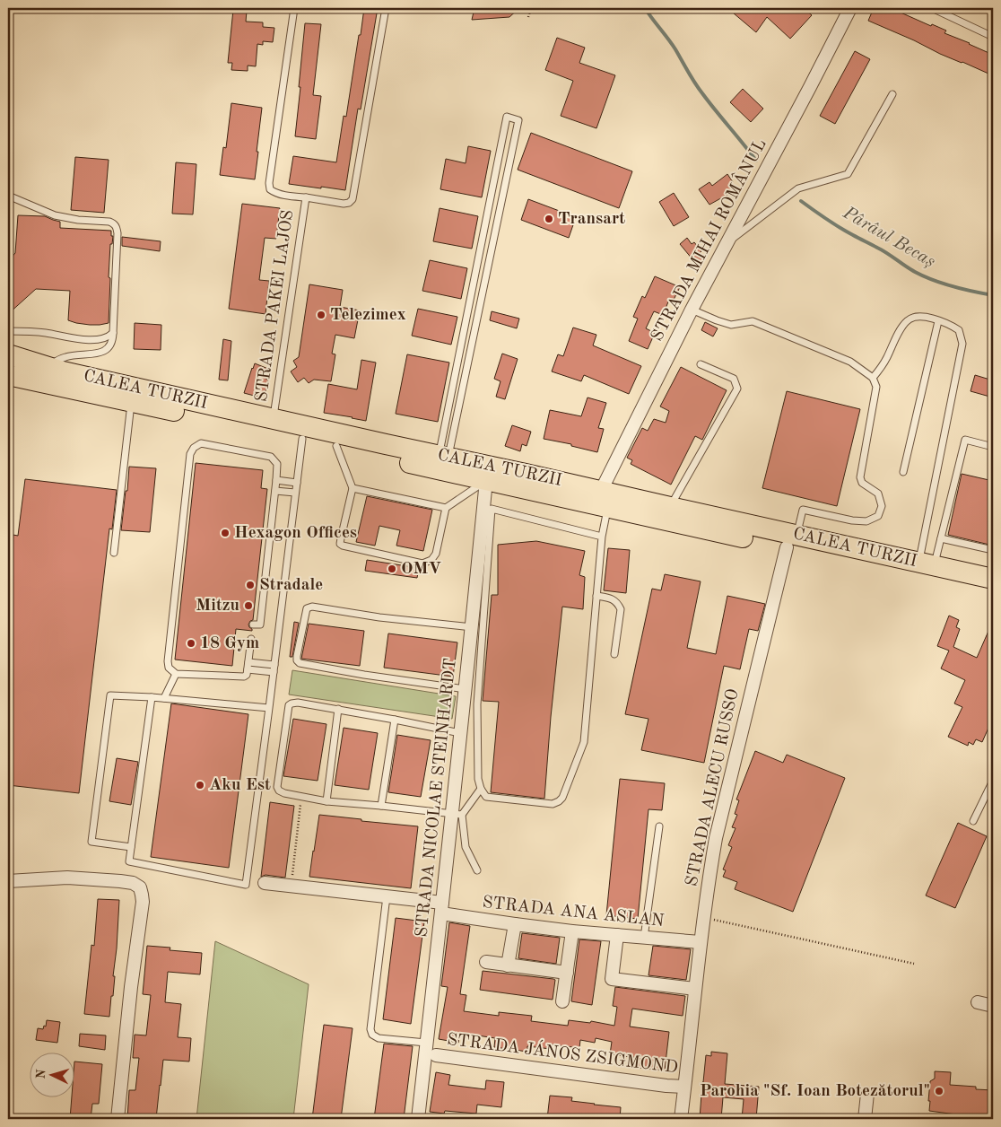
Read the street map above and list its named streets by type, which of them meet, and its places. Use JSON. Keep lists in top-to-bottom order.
{
  "streets": {
    "main road": ["CALEA TURZII"],
    "street": [
      "STRADA MIHAI ROMÂNUL",
      "STRADA ALECU RUSSO",
      "STRADA NICOLAE STEINHARDT",
      "STRADA ANA ASLAN",
      "STRADA JÁNOS ZSIGMOND"
    ],
    "lane": ["STRADA PAKEI LAJOS"]
  },
  "crossings": [
    ["STRADA MIHAI ROMÂNUL", "CALEA TURZII"],
    ["STRADA PAKEI LAJOS", "CALEA TURZII"],
    ["CALEA TURZII", "STRADA ALECU RUSSO"],
    ["CALEA TURZII", "STRADA NICOLAE STEINHARDT"],
    ["STRADA ALECU RUSSO", "STRADA ANA ASLAN"],
    ["STRADA ALECU RUSSO", "STRADA JÁNOS ZSIGMOND"],
    ["STRADA NICOLAE STEINHARDT", "STRADA ANA ASLAN"]
  ],
  "water": ["Pârâul Becaș"],
  "places": [
    "Transart",
    "Telezimex",
    "Hexagon Offices",
    "OMV",
    "Stradale",
    "Mitzu",
    "18 Gym",
    "Aku Est",
    "Parohia \"Sf. Ioan Botezătorul\""
  ],
  "north": "left"
}
